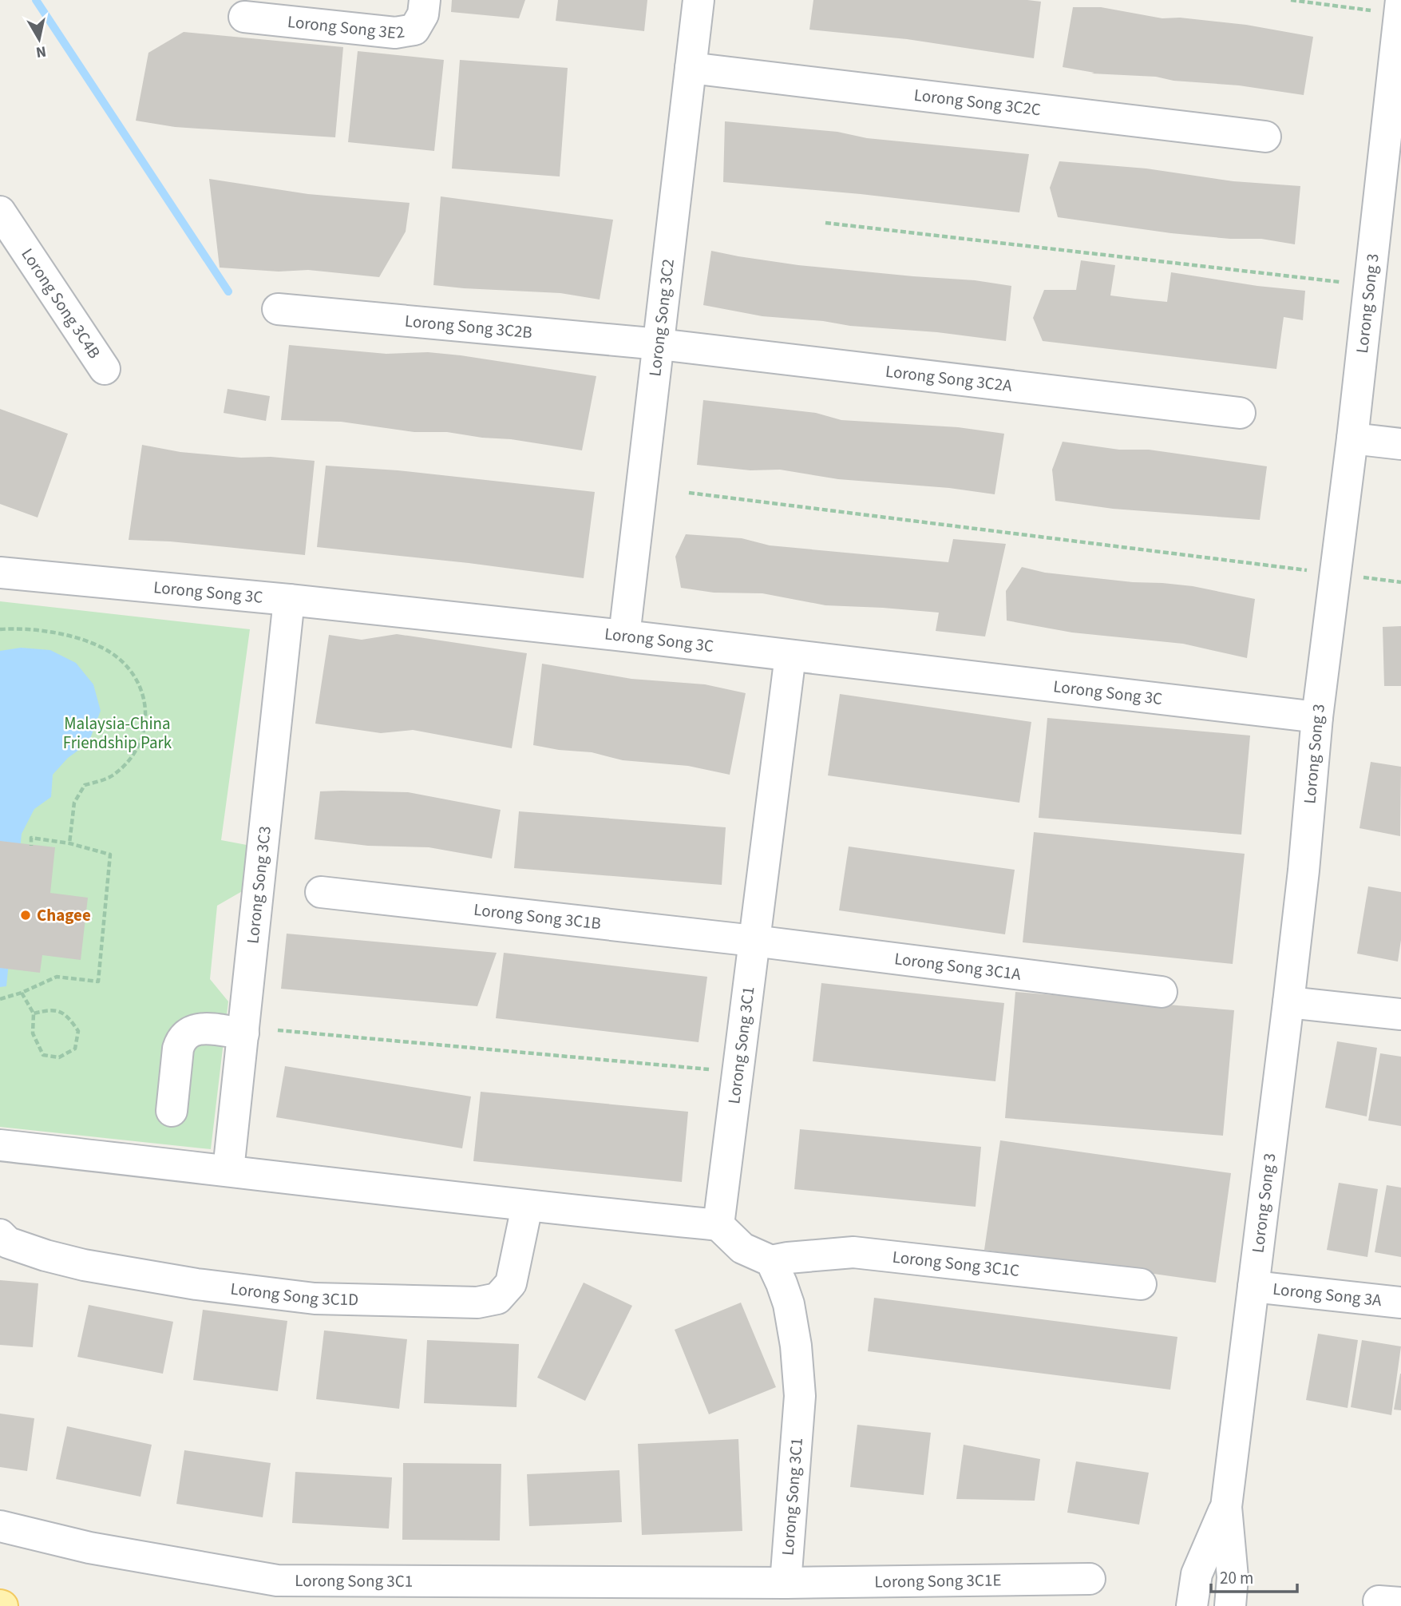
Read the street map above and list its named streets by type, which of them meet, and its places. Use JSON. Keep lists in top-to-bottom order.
{
  "streets": {
    "street": [
      "Lorong Song 3E2",
      "Lorong Song 3C2C",
      "Lorong Song 3",
      "Lorong Song 3C4B",
      "Lorong Song 3C2",
      "Lorong Song 3C2B",
      "Lorong Song 3C2A",
      "Lorong Song 3C",
      "Lorong Song 3C3",
      "Lorong Song 3C1B",
      "Lorong Song 3C1A",
      "Lorong Song 3C1",
      "Lorong Song 3C1C",
      "Lorong Song 3C1D",
      "Lorong Song 3A",
      "Lorong Song 3C1E"
    ]
  },
  "crossings": [
    ["Lorong Song 3C2C", "Lorong Song 3C2"],
    ["Lorong Song 3", "Lorong Song 3C"],
    ["Lorong Song 3", "Lorong Song 3A"],
    ["Lorong Song 3C2", "Lorong Song 3C2B"],
    ["Lorong Song 3C2", "Lorong Song 3C2A"],
    ["Lorong Song 3C2", "Lorong Song 3C"],
    ["Lorong Song 3C2B", "Lorong Song 3C2A"],
    ["Lorong Song 3C", "Lorong Song 3C3"],
    ["Lorong Song 3C", "Lorong Song 3C1"],
    ["Lorong Song 3C1B", "Lorong Song 3C1A"],
    ["Lorong Song 3C1B", "Lorong Song 3C1"],
    ["Lorong Song 3C1A", "Lorong Song 3C1"],
    ["Lorong Song 3C1", "Lorong Song 3C1C"],
    ["Lorong Song 3C1", "Lorong Song 3C1E"]
  ],
  "parks": ["Malaysia-China Friendship Park"],
  "places": ["Chagee"],
  "scale_bar": "20 m",
  "north": "bottom"
}
